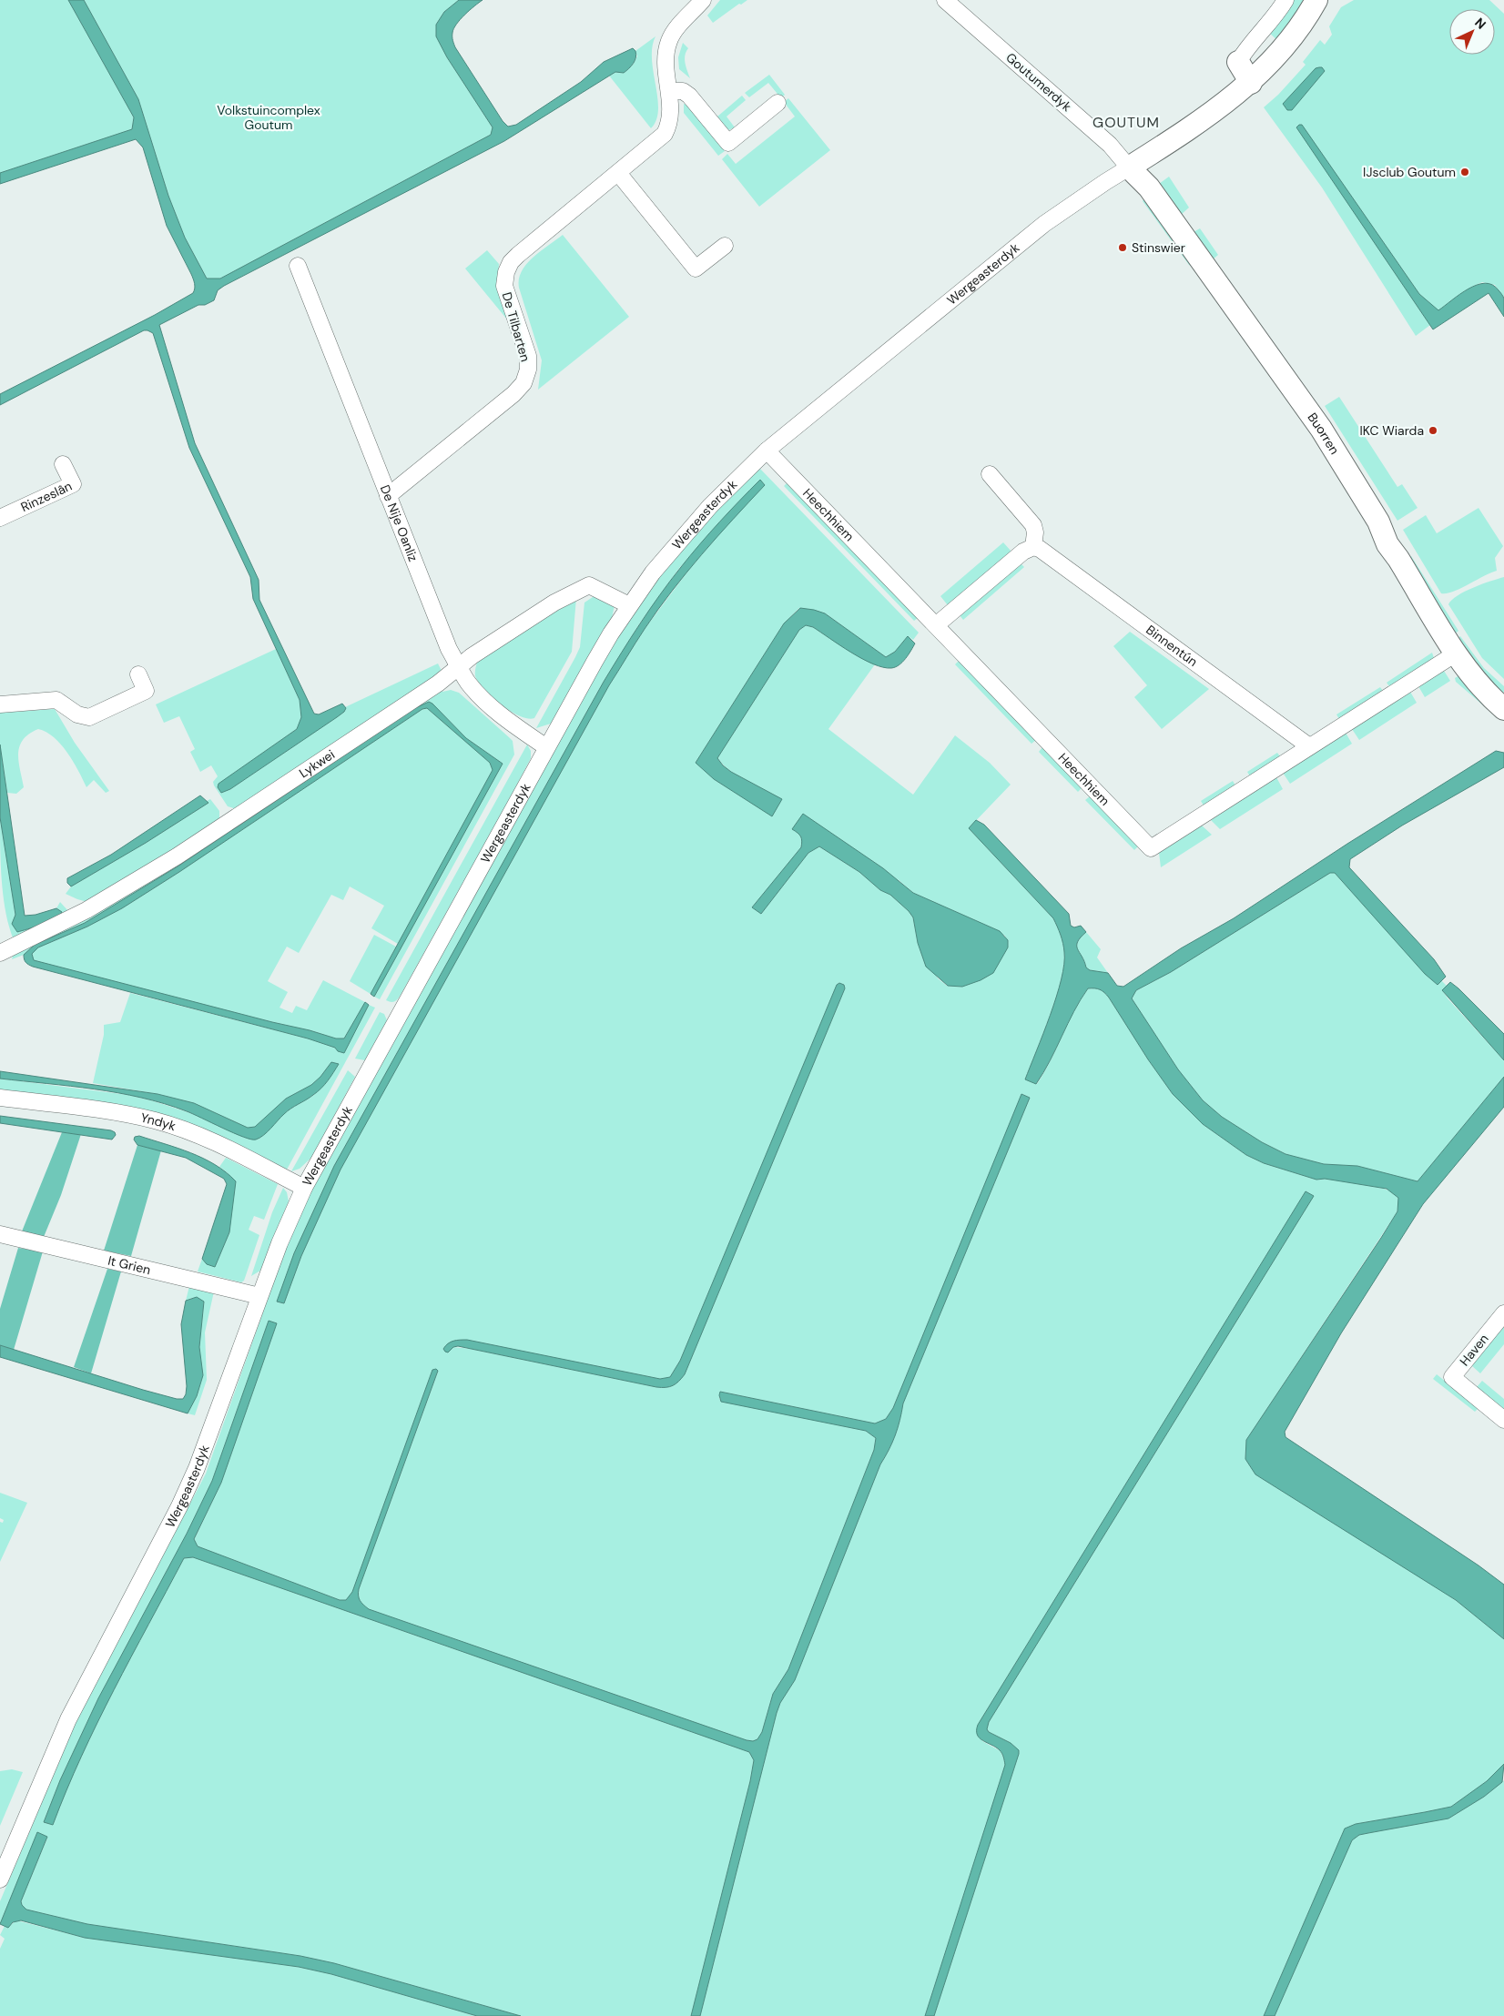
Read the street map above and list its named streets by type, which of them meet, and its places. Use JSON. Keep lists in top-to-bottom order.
{
  "streets": {
    "street": [
      "Goutumerdyk",
      "Wergeasterdyk",
      "De Tilbarten",
      "Buorren",
      "Rinzeslân",
      "Heechhiem",
      "De Nije Oanliz",
      "Binnentún",
      "Lykwei",
      "Yndyk",
      "It Grien",
      "Haven"
    ]
  },
  "crossings": [
    ["Goutumerdyk", "Wergeasterdyk"],
    ["Goutumerdyk", "Buorren"],
    ["Wergeasterdyk", "Buorren"],
    ["Wergeasterdyk", "Heechhiem"],
    ["Wergeasterdyk", "De Nije Oanliz"],
    ["Wergeasterdyk", "Lykwei"],
    ["Wergeasterdyk", "Yndyk"],
    ["Wergeasterdyk", "It Grien"],
    ["De Tilbarten", "De Nije Oanliz"],
    ["Buorren", "Heechhiem"],
    ["Heechhiem", "Binnentún"],
    ["De Nije Oanliz", "Lykwei"]
  ],
  "districts": ["GOUTUM"],
  "parks": ["Volkstuincomplex Goutum"],
  "places": ["IJsclub Goutum", "Stinswier", "IKC Wiarda"],
  "north": "top right"
}
